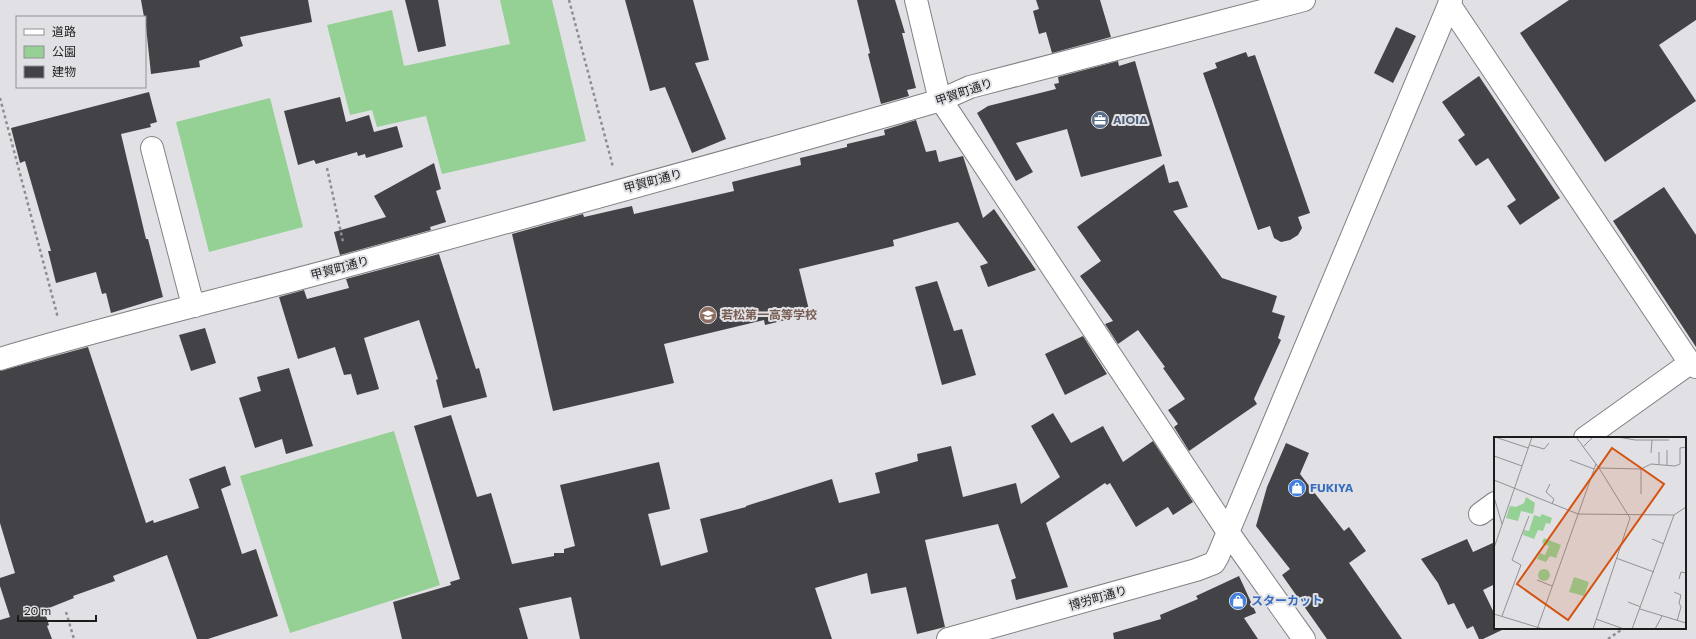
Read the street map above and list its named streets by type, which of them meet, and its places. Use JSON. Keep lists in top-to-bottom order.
{
  "streets": {
    "street": ["甲賀町通り", "博労町通り"]
  },
  "places": {
    "office": ["AIOIΔ"],
    "school or university": ["若松第一高等学校"],
    "shop": ["FUKIYA", "スターカット"]
  },
  "legend": ["道路", "公園", "建物"],
  "scale_bar": "20 m"
}
